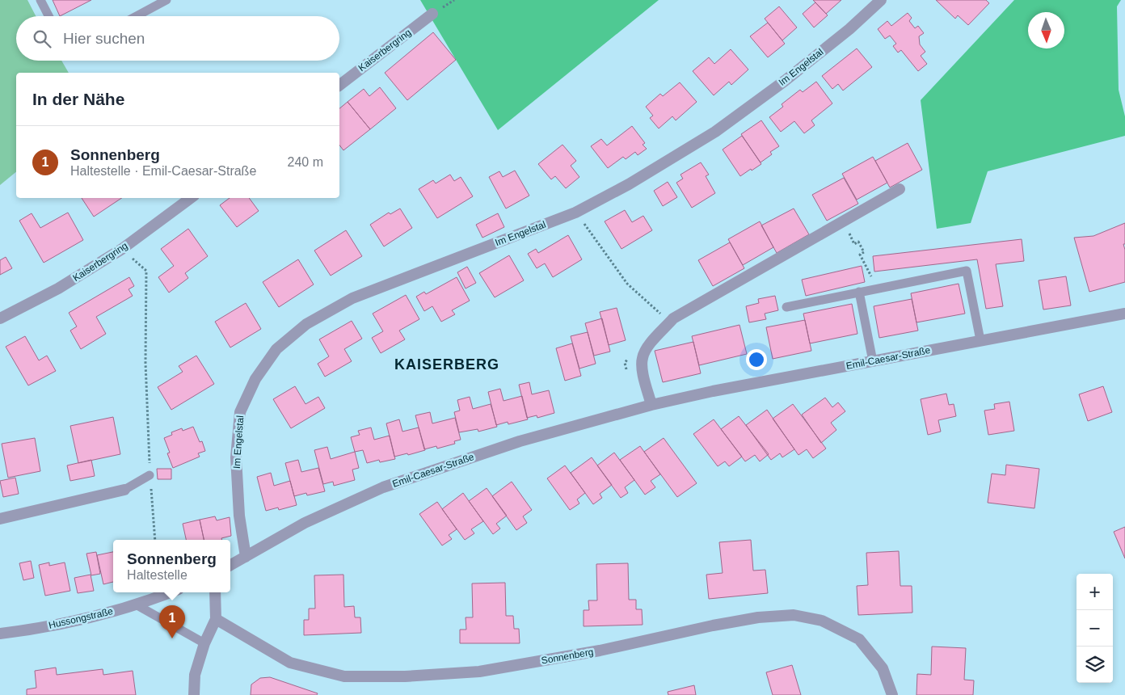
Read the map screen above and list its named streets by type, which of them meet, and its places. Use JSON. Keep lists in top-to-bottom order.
{
  "streets": {
    "street": [
      "Kaiserbergring",
      "Im Engelstal",
      "Emil-Caesar-Straße",
      "Hussongstraße",
      "Sonnenberg"
    ]
  },
  "crossings": [
    ["Im Engelstal", "Emil-Caesar-Straße"]
  ],
  "districts": ["KAISERBERG"],
  "north": "bottom",
  "page": {
    "search": "Hier suchen",
    "heading": "In der Nähe",
    "list": [
      {
        "mark": "1",
        "name": "Sonnenberg",
        "note": "Haltestelle · Emil-Caesar-Straße",
        "value": "240 m"
      }
    ],
    "popup": ["Sonnenberg", "Haltestelle"],
    "map_buttons": ["+", "−"],
    "pins": "1"
  }
}
